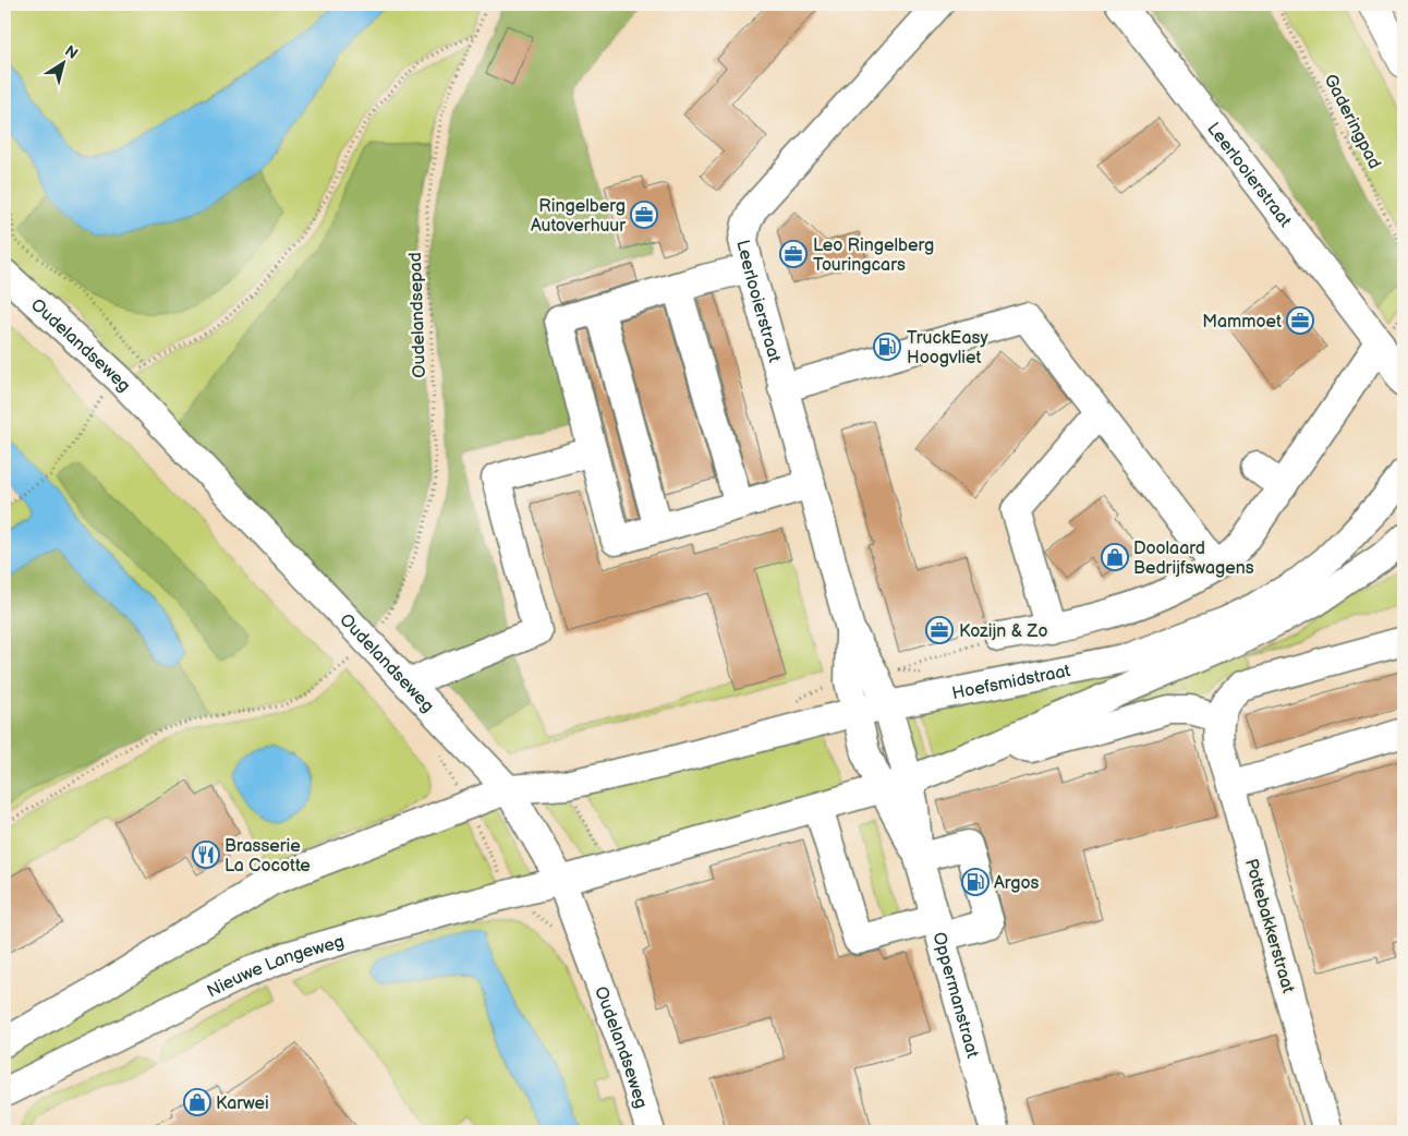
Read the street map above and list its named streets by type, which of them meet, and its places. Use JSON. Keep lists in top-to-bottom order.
{
  "streets": {
    "street": [
      "Leerlooierstraat",
      "Oudelandseweg",
      "Hoefsmidstraat",
      "Pottebakkerstraat",
      "Nieuwe Langeweg",
      "Oppermanstraat"
    ],
    "path": ["Gaderingpad", "Oudelandsepad"]
  },
  "crossings": [
    ["Leerlooierstraat", "Hoefsmidstraat"],
    ["Leerlooierstraat", "Oppermanstraat"],
    ["Oudelandsepad", "Oudelandseweg"],
    ["Oudelandseweg", "Hoefsmidstraat"],
    ["Oudelandseweg", "Nieuwe Langeweg"],
    ["Hoefsmidstraat", "Nieuwe Langeweg"],
    ["Hoefsmidstraat", "Oppermanstraat"]
  ],
  "places": {
    "office": [
      "Ringelberg Autoverhuur",
      "Leo Ringelberg Touringcars",
      "Mammoet",
      "Kozijn & Zo"
    ],
    "fuel station": ["TruckEasy Hoogvliet", "Argos"],
    "shop": ["Doolaard Bedrijfswagens", "Karwei"],
    "restaurant": ["Brasserie La Cocotte"]
  },
  "north": "top right"
}
